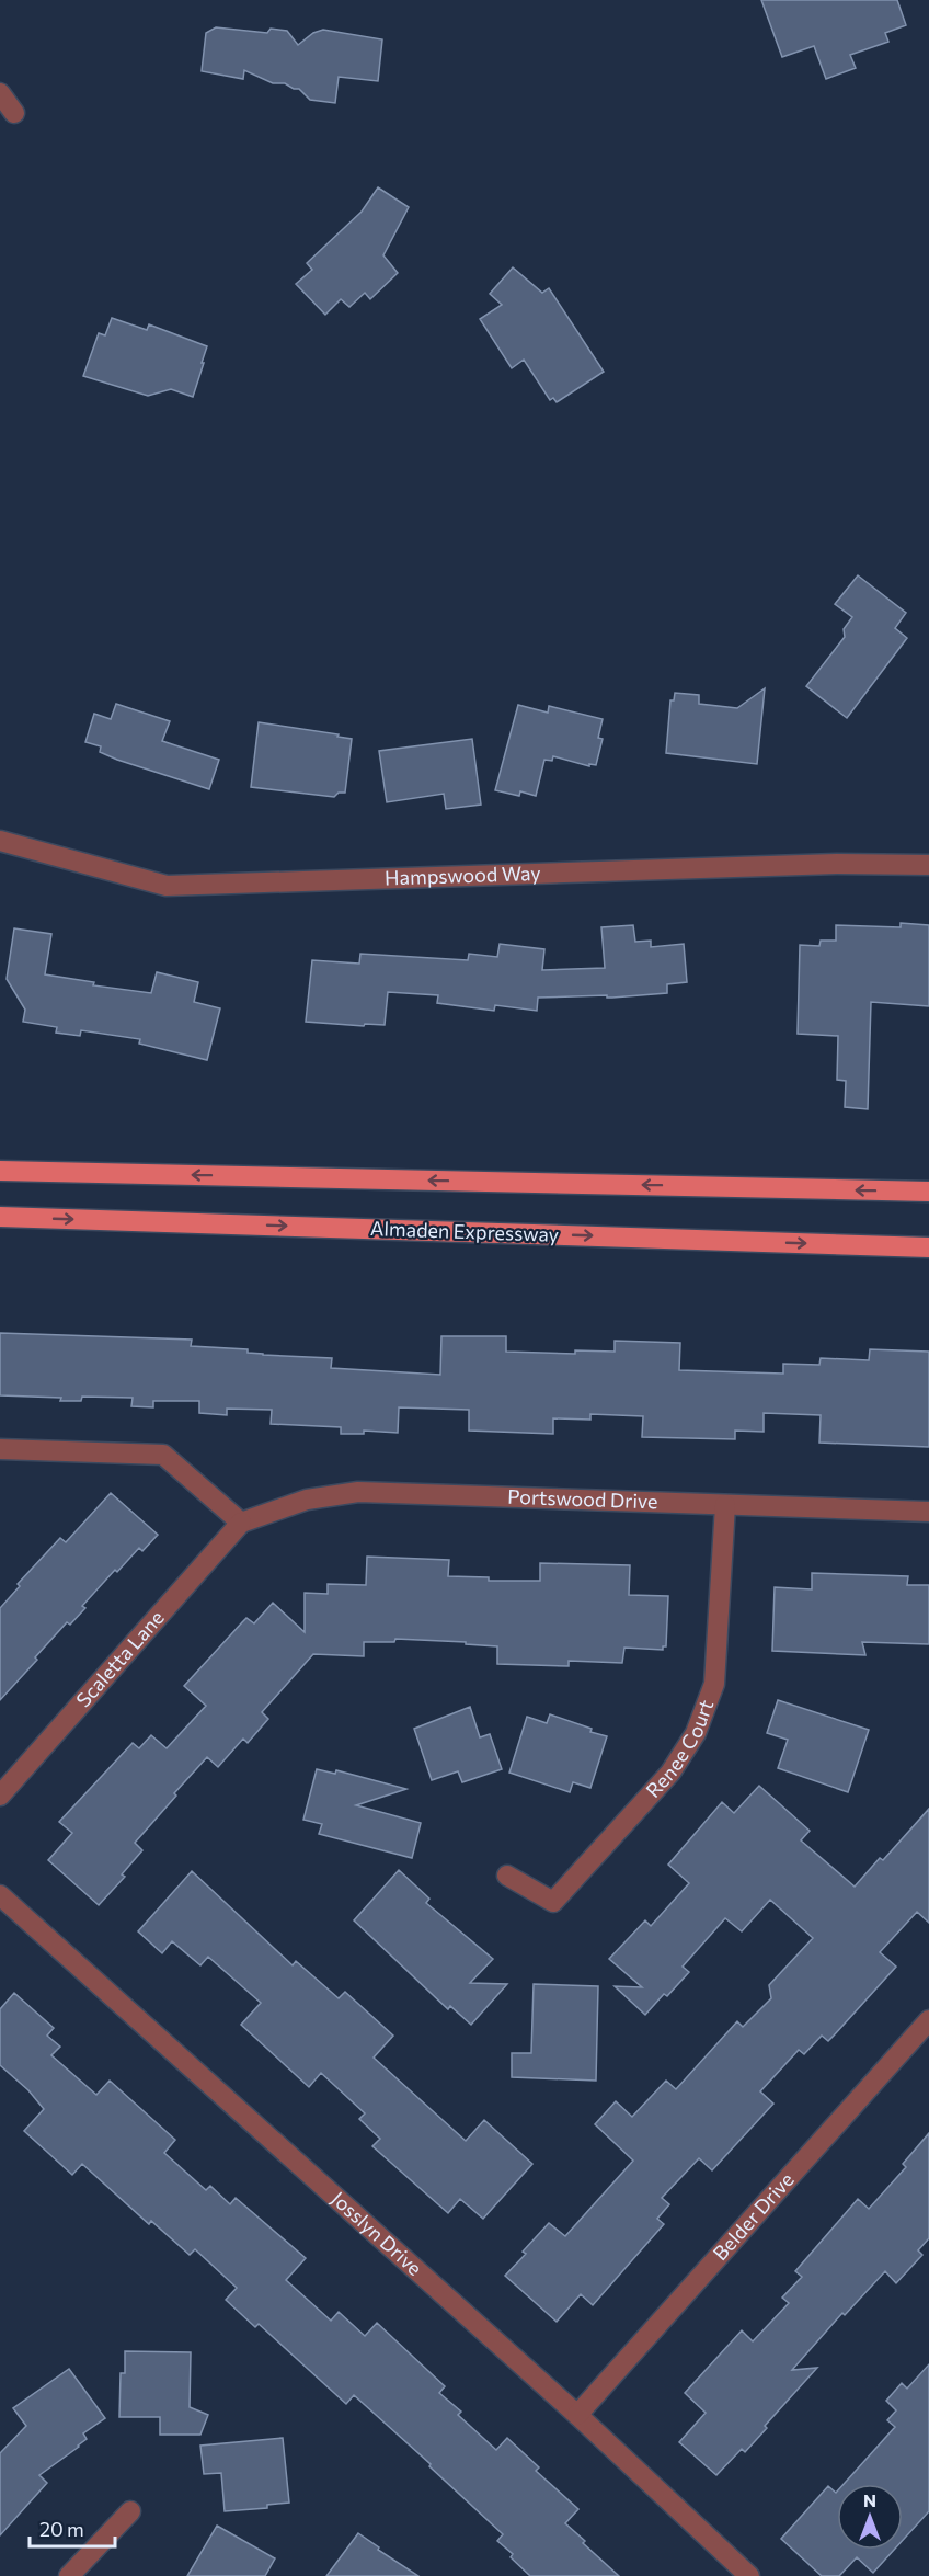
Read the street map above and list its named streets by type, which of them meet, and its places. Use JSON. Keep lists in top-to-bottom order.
{
  "streets": {
    "main road": ["Almaden Expressway"],
    "street": [
      "Hampswood Way",
      "Portswood Drive",
      "Scaletta Lane",
      "Renee Court",
      "Belder Drive",
      "Josslyn Drive"
    ]
  },
  "crossings": [
    ["Portswood Drive", "Scaletta Lane"],
    ["Portswood Drive", "Renee Court"],
    ["Belder Drive", "Josslyn Drive"]
  ],
  "scale_bar": "20 m",
  "north": "top"
}
